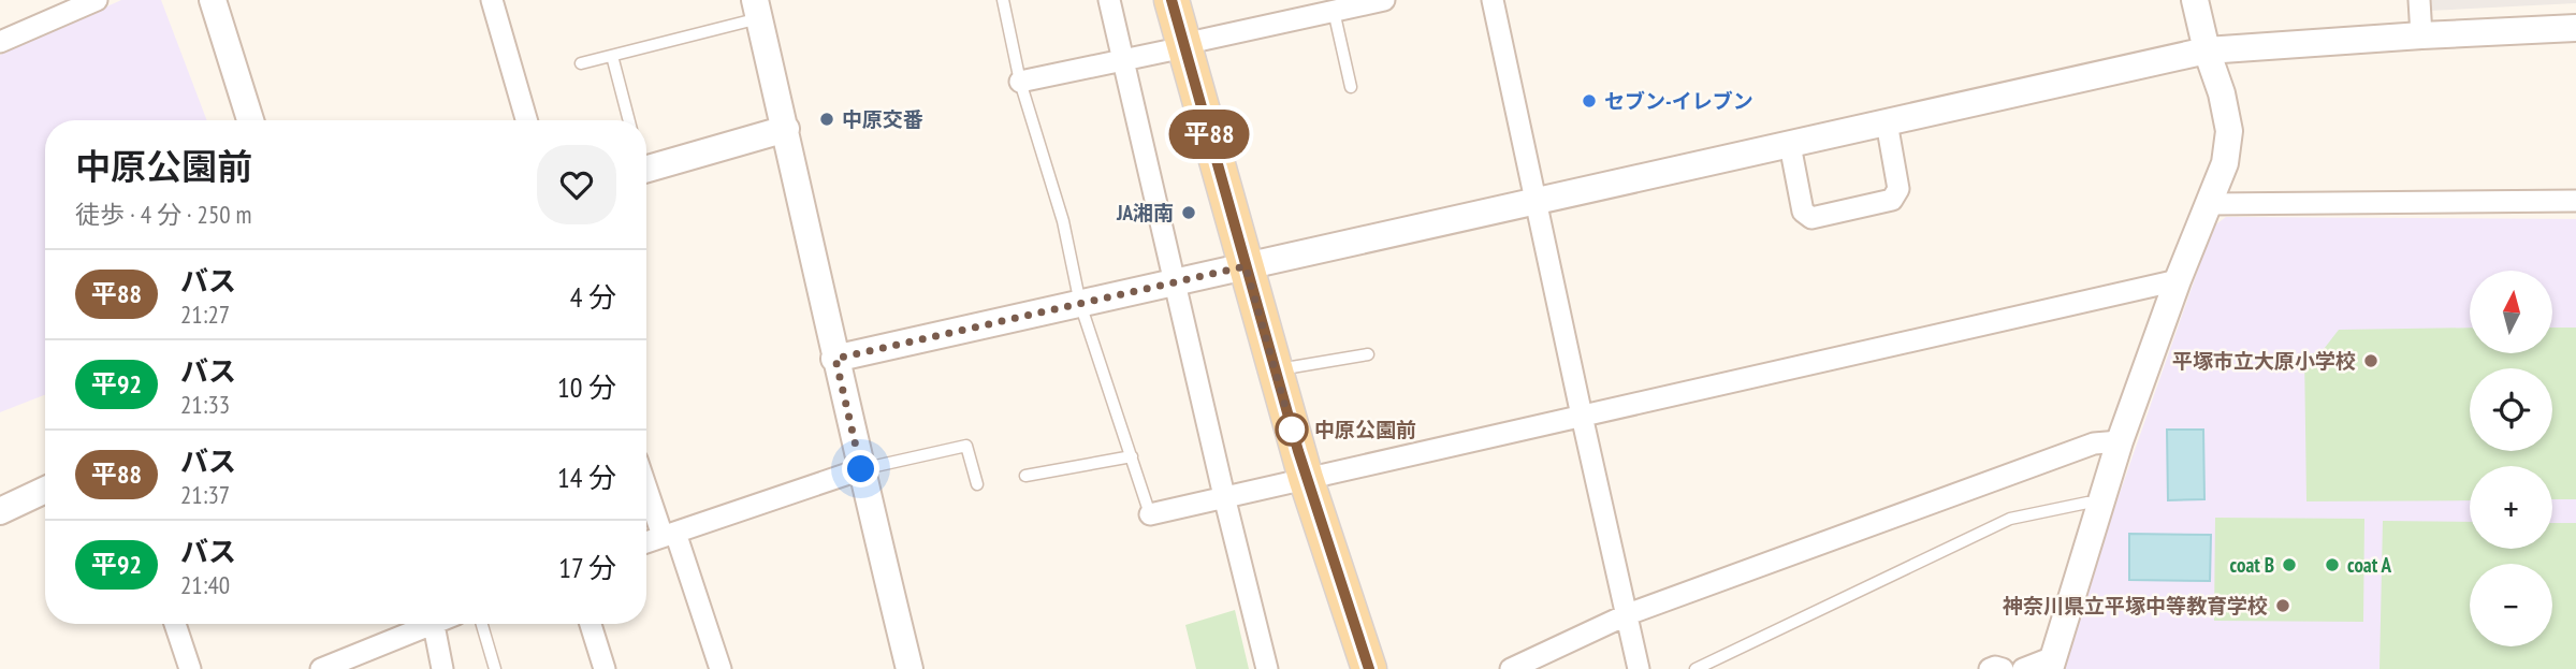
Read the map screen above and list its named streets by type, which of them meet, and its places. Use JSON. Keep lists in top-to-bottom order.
{
  "places": [
    "セブン-イレブン",
    "中原交番",
    "JA湘南",
    "平塚市立大原小学校",
    "中原公園前",
    "coat B",
    "coat A",
    "神奈川県立平塚中等教育学校"
  ],
  "lines": ["bus line 平88"],
  "north": "top",
  "page": {
    "on_map": "平88",
    "heading": ["中原公園前", "徒歩 · 4 分 · 250 m"],
    "list": [
      {
        "mark": "平88",
        "name": "バス",
        "note": "21:27",
        "value": "4 分"
      },
      {
        "mark": "平92",
        "name": "バス",
        "note": "21:33",
        "value": "10 分"
      },
      {
        "mark": "平88",
        "name": "バス",
        "note": "21:37",
        "value": "14 分"
      },
      {
        "mark": "平92",
        "name": "バス",
        "note": "21:40",
        "value": "17 分"
      }
    ],
    "map_buttons": ["+", "−"]
  }
}
